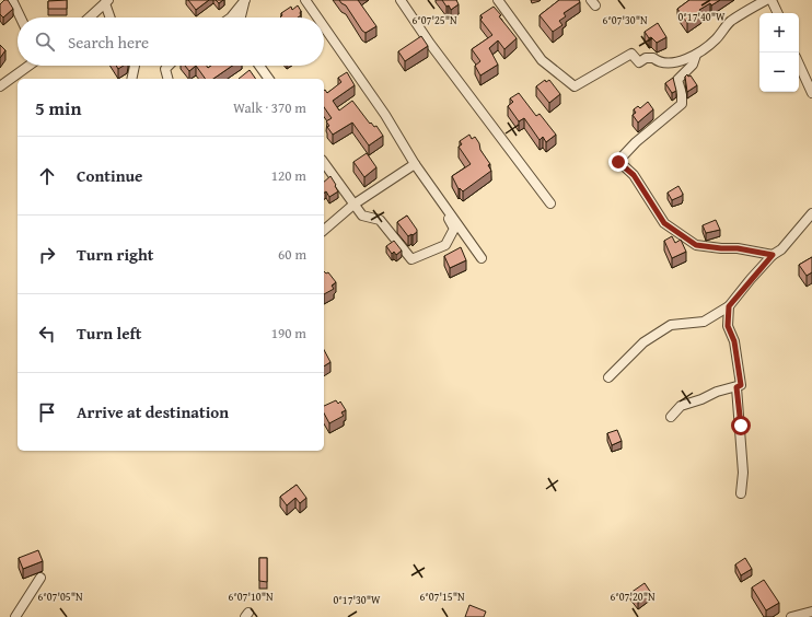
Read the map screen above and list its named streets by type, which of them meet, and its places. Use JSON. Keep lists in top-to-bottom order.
{
  "page": {
    "map_buttons": ["+", "−"],
    "search": "Search here",
    "heading": ["5 min", "Walk · 370 m"],
    "list": [
      ["Continue", "120 m"],
      ["Turn right", "60 m"],
      ["Turn left", "190 m"],
      "Arrive at destination"
    ]
  },
  "coordinates": [
    "0°17'40\"W",
    "6°07'25\"N",
    "6°07'30\"N",
    "6°07'05\"N",
    "6°07'10\"N",
    "6°07'15\"N",
    "6°07'20\"N",
    "0°17'30\"W"
  ]
}
